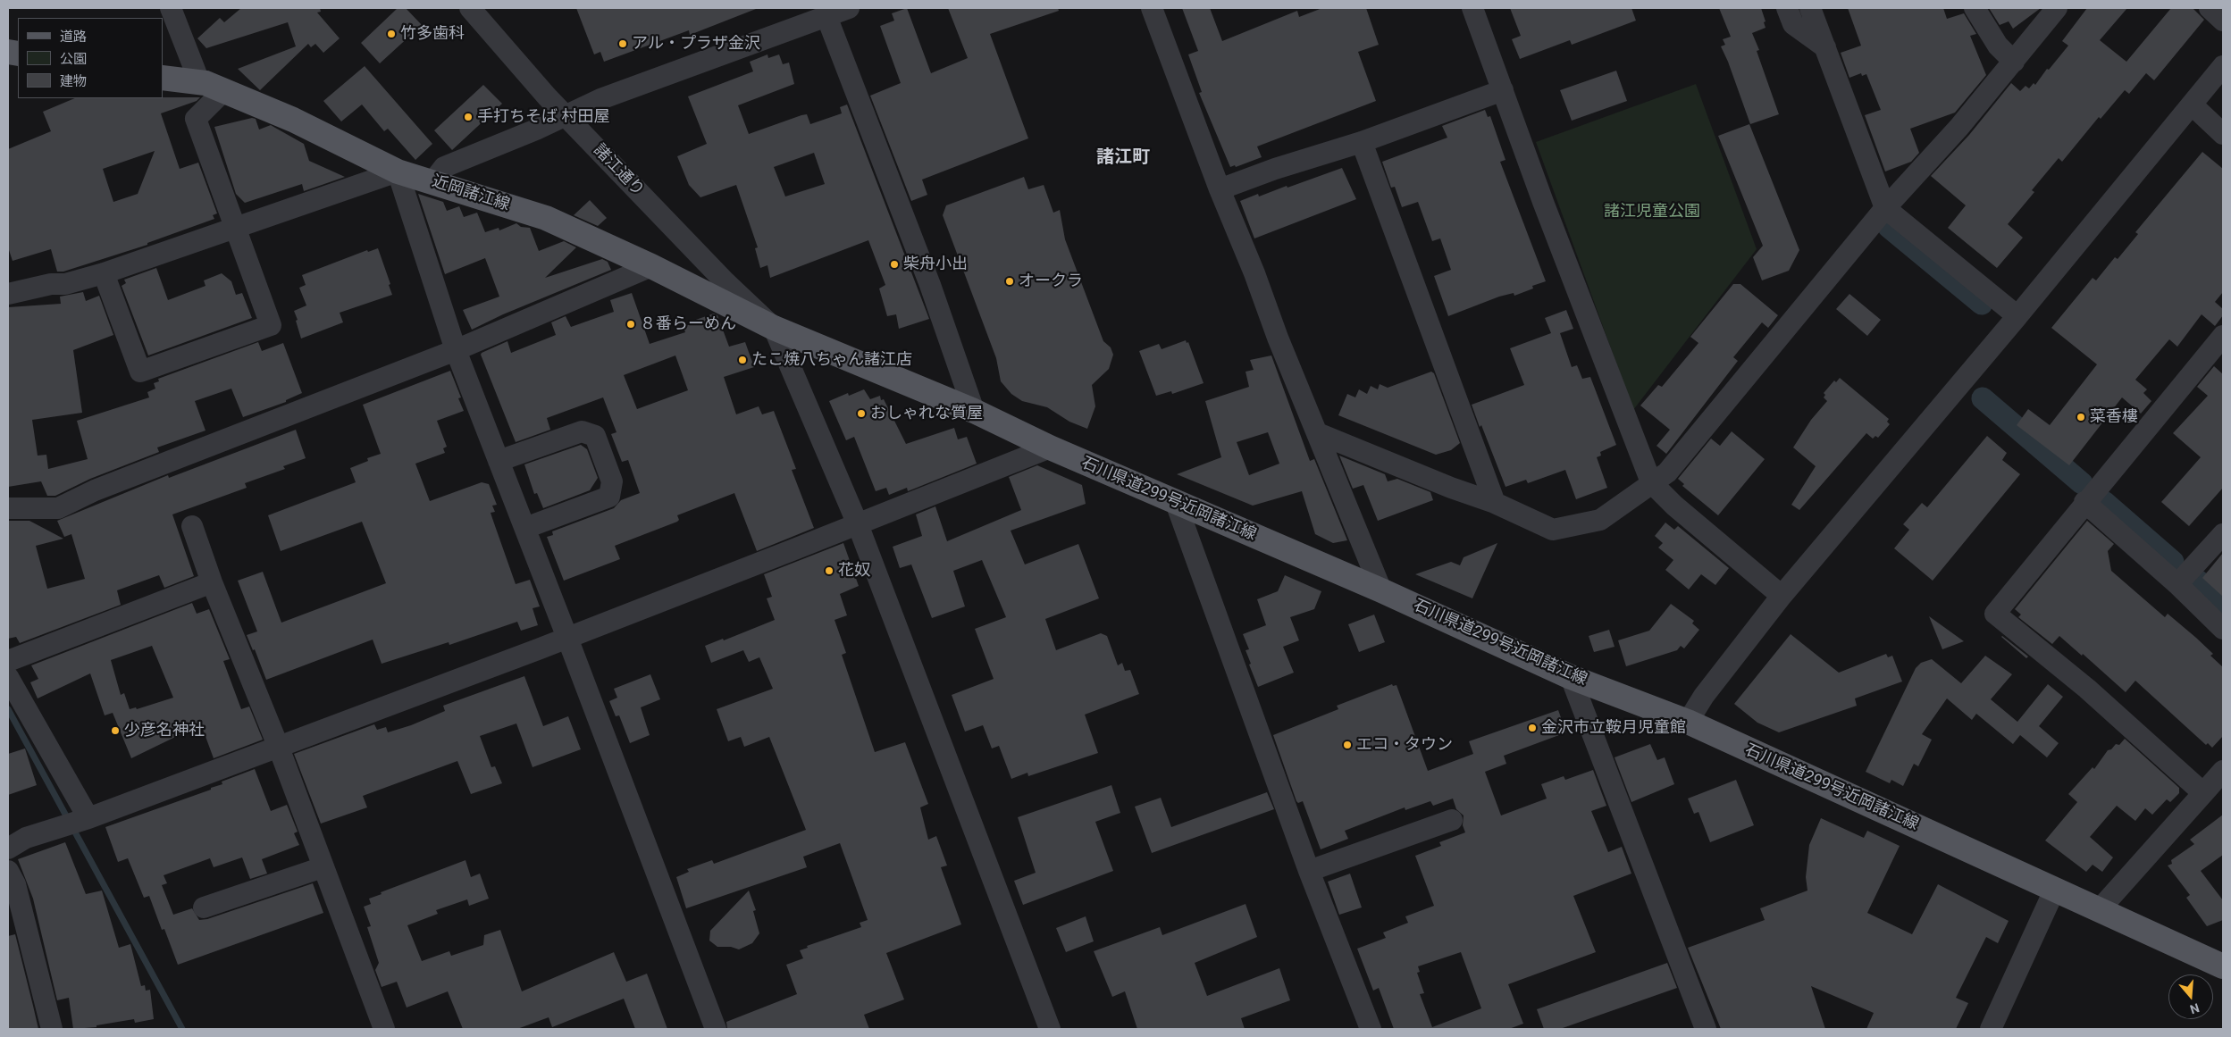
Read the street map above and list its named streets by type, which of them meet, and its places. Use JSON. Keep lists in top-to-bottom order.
{
  "streets": {
    "main road": ["近岡諸江線", "石川県道299号近岡諸江線"],
    "street": ["諸江通り"]
  },
  "crossings": [
    ["諸江通り", "近岡諸江線"],
    ["諸江通り", "石川県道299号近岡諸江線"],
    ["近岡諸江線", "石川県道299号近岡諸江線"]
  ],
  "districts": ["諸江町"],
  "parks": ["諸江児童公園"],
  "places": [
    "竹多歯科",
    "アル・プラザ金沢",
    "手打ちそば 村田屋",
    "柴舟小出",
    "オークラ",
    "８番らーめん",
    "たこ焼八ちゃん諸江店",
    "おしゃれな質屋",
    "菜香樓",
    "花奴",
    "金沢市立鞍月児童館",
    "少彦名神社",
    "エコ・タウン"
  ],
  "legend": ["道路", "公園", "建物"],
  "north": "bottom"
}
